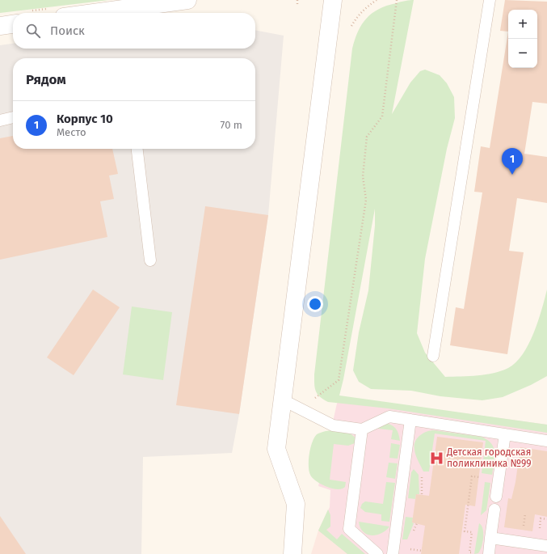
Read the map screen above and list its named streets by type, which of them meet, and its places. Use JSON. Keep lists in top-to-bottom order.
{
  "places": {
    "hospital": ["Детская городская поликлиника №99"]
  },
  "page": {
    "map_buttons": ["+", "−"],
    "search": "Поиск",
    "heading": "Рядом",
    "list": [
      {
        "mark": "1",
        "name": "Корпус 10",
        "note": "Место",
        "value": "70 m"
      }
    ],
    "pins": "1"
  }
}
